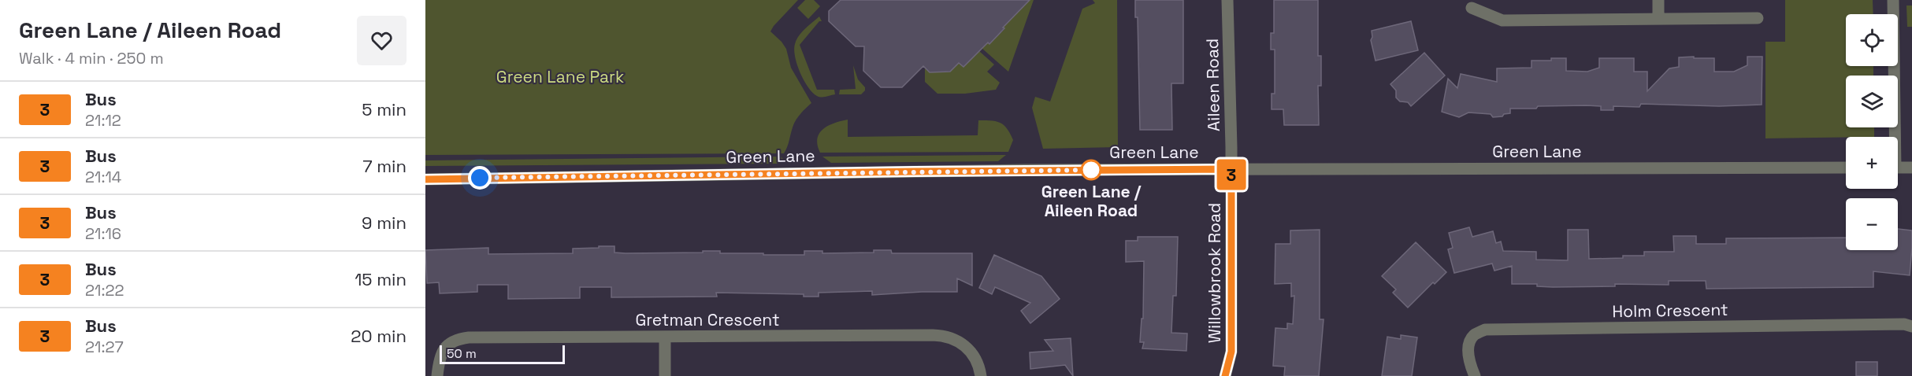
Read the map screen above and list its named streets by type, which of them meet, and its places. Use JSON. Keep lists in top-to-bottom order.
{
  "streets": {
    "street": [
      "Aileen Road",
      "Green Lane",
      "Willowbrook Road",
      "Holm Crescent",
      "Gretman Crescent"
    ]
  },
  "crossings": [
    ["Aileen Road", "Green Lane"],
    ["Aileen Road", "Willowbrook Road"],
    ["Green Lane", "Willowbrook Road"]
  ],
  "parks": ["Green Lane Park"],
  "places": ["Green Lane / Aileen Road"],
  "lines": ["bus line 3"],
  "scale_bar": "50 m",
  "page": {
    "heading": ["Green Lane / Aileen Road", "Walk · 4 min · 250 m"],
    "on_map": "3",
    "map_buttons": ["+", "−"],
    "list": [
      {
        "mark": "3",
        "name": "Bus",
        "note": "21:12",
        "value": "5 min"
      },
      {
        "mark": "3",
        "name": "Bus",
        "note": "21:14",
        "value": "7 min"
      },
      {
        "mark": "3",
        "name": "Bus",
        "note": "21:16",
        "value": "9 min"
      },
      {
        "mark": "3",
        "name": "Bus",
        "note": "21:22",
        "value": "15 min"
      },
      {
        "mark": "3",
        "name": "Bus",
        "note": "21:27",
        "value": "20 min"
      }
    ],
    "scale": "50 m"
  }
}
